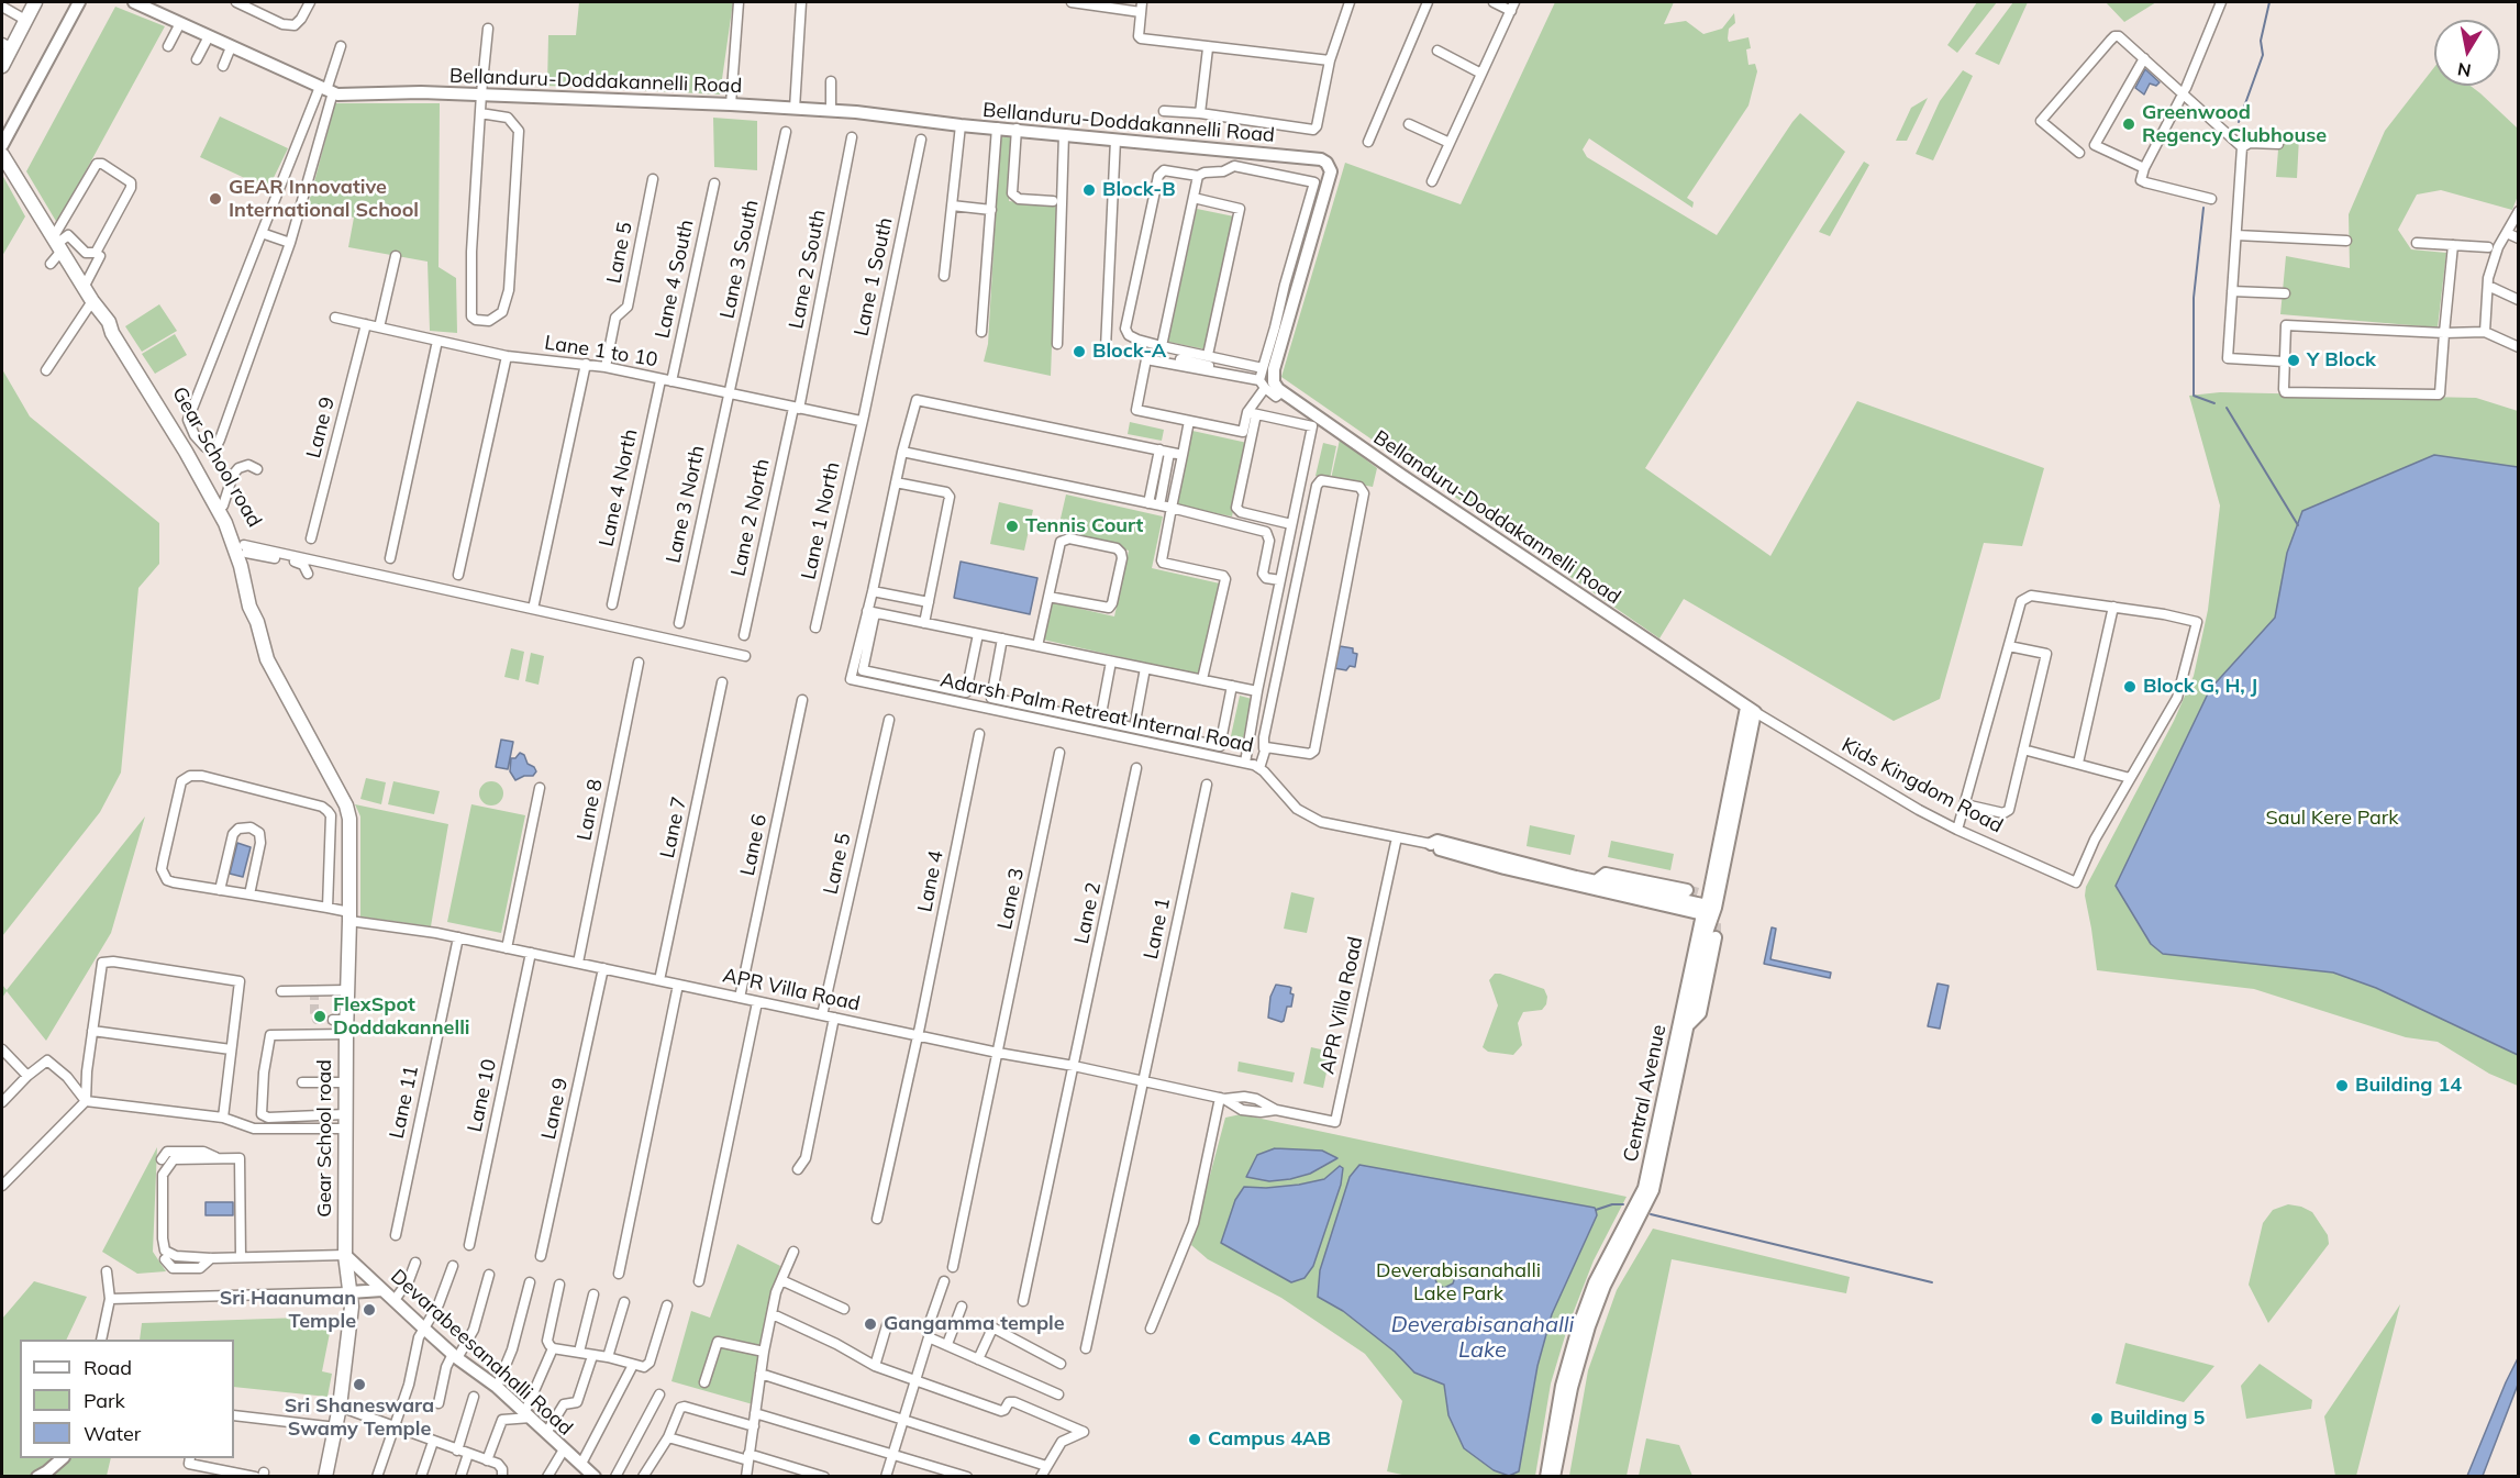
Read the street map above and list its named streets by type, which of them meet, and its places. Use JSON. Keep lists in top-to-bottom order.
{
  "streets": {
    "main road": ["Gear School road"],
    "street": [
      "Bellanduru-Doddakannelli Road",
      "Lane 5",
      "Lane 3 South",
      "Lane 2 South",
      "Lane 1 South",
      "Lane 4 South",
      "Lane 1 to 10",
      "Lane 9",
      "Lane 4 North",
      "Lane 3 North",
      "Lane 2 North",
      "Lane 1 North",
      "Adarsh Palm Retreat Internal Road",
      "Kids Kingdom Road",
      "Lane 8",
      "Lane 7",
      "Lane 6",
      "Lane 4",
      "Lane 3",
      "Lane 2",
      "Lane 1",
      "APR Villa Road",
      "Central Avenue",
      "Lane 10",
      "Lane 11",
      "Devarabeesanahalli Road"
    ]
  },
  "crossings": [
    ["Bellanduru-Doddakannelli Road", "Kids Kingdom Road"],
    ["Bellanduru-Doddakannelli Road", "Central Avenue"],
    ["Lane 5", "Lane 1 to 10"],
    ["Lane 5", "APR Villa Road"],
    ["Lane 3 South", "Lane 1 to 10"],
    ["Lane 3 South", "Lane 3 North"],
    ["Lane 2 South", "Lane 1 to 10"],
    ["Lane 2 South", "Lane 2 North"],
    ["Lane 1 South", "Lane 1 to 10"],
    ["Lane 1 South", "Lane 1 North"],
    ["Lane 4 South", "Lane 1 to 10"],
    ["Lane 1 to 10", "Lane 9"],
    ["Lane 1 to 10", "Lane 4 North"],
    ["Lane 1 to 10", "Lane 3 North"],
    ["Lane 1 to 10", "Lane 2 North"],
    ["Lane 1 to 10", "Lane 1 North"],
    ["Lane 9", "APR Villa Road"],
    ["Gear School road", "APR Villa Road"],
    ["Gear School road", "Devarabeesanahalli Road"],
    ["Adarsh Palm Retreat Internal Road", "APR Villa Road"],
    ["Adarsh Palm Retreat Internal Road", "Central Avenue"],
    ["Kids Kingdom Road", "Central Avenue"],
    ["Lane 8", "APR Villa Road"],
    ["Lane 7", "APR Villa Road"],
    ["Lane 6", "APR Villa Road"],
    ["Lane 4", "APR Villa Road"],
    ["Lane 3", "APR Villa Road"],
    ["Lane 2", "APR Villa Road"],
    ["Lane 1", "APR Villa Road"],
    ["APR Villa Road", "Lane 10"],
    ["APR Villa Road", "Lane 11"]
  ],
  "water": ["Deverabisanahalli Lake"],
  "parks": ["Saul Kere Park", "Deverabisanahalli Lake Park"],
  "places": [
    "Greenwood Regency Clubhouse",
    "Block-B",
    "GEAR Innovative International School",
    "Block-A",
    "Y Block",
    "Tennis Court",
    "Block G, H, J",
    "FlexSpot Doddakannelli",
    "Building 14",
    "Sri Haanuman Temple",
    "Gangamma temple",
    "Sri Shaneswara Swamy Temple",
    "Building 5",
    "Campus 4AB"
  ],
  "legend": ["Road", "Park", "Water"],
  "north": "bottom"
}
